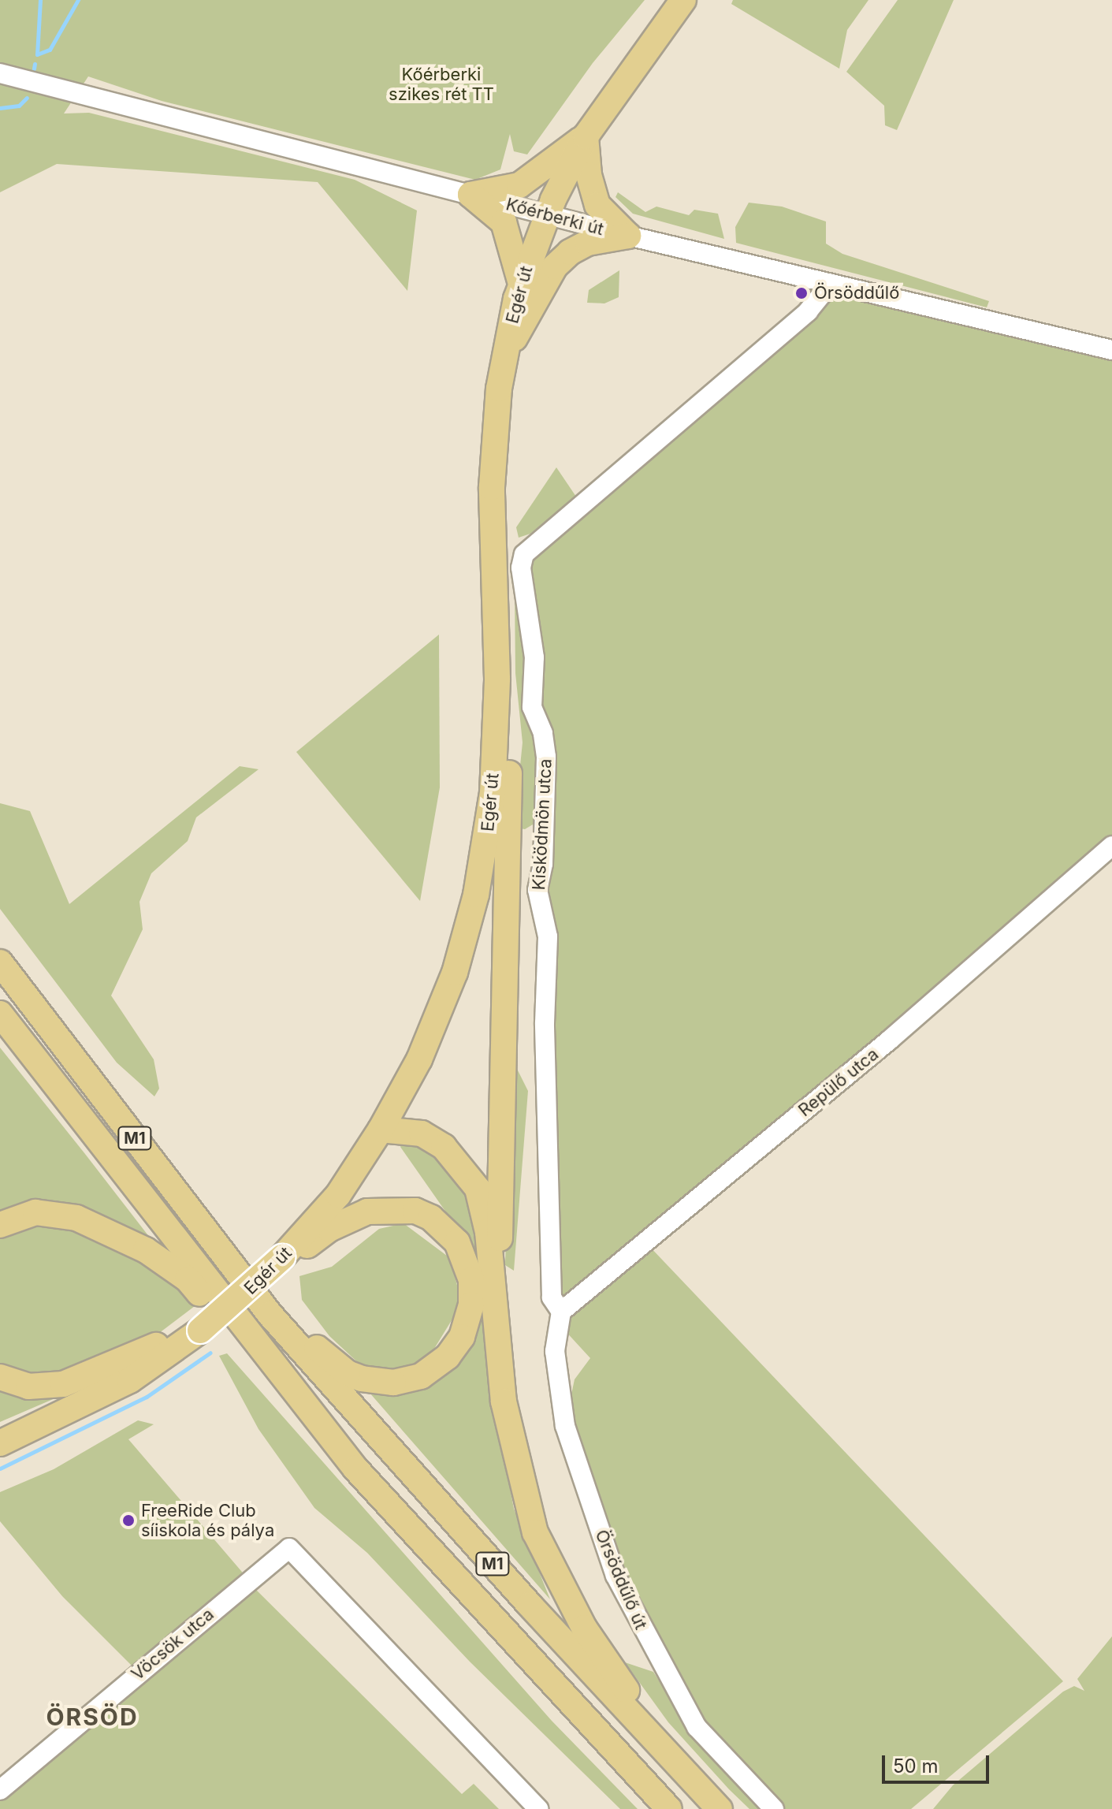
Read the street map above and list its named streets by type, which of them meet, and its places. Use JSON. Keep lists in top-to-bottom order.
{
  "streets": {
    "main road": ["Egér út", "M1"],
    "street": [
      "Kőérberki út",
      "Kisködmön utca",
      "Repülő utca",
      "Örsöddűlő út",
      "Vöcsök utca"
    ]
  },
  "crossings": [
    ["Kőérberki út", "Egér út"],
    ["Kőérberki út", "Kisködmön utca"],
    ["Kisködmön utca", "Repülő utca"],
    ["Kisködmön utca", "Örsöddűlő út"],
    ["Repülő utca", "Örsöddűlő út"]
  ],
  "districts": ["ÖRSÖD"],
  "parks": ["Kőérberki szikes rét TT"],
  "places": ["Örsöddűlő", "FreeRide Club síiskola és pálya"],
  "scale_bar": "50 m"
}
